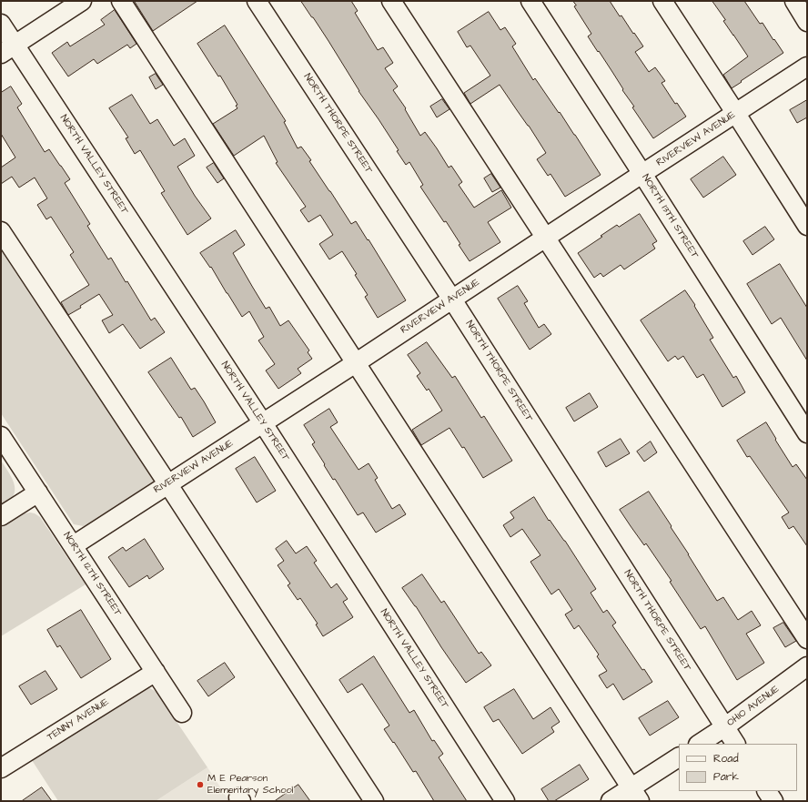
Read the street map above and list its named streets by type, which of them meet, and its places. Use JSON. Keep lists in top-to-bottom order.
{
  "streets": {
    "street": [
      "NORTH THORPE STREET",
      "RIVERVIEW AVENUE",
      "NORTH VALLEY STREET",
      "NORTH 13TH STREET",
      "NORTH 12TH STREET",
      "OHIO AVENUE",
      "TENNY AVENUE"
    ]
  },
  "crossings": [
    ["NORTH THORPE STREET", "RIVERVIEW AVENUE"],
    ["NORTH THORPE STREET", "OHIO AVENUE"],
    ["RIVERVIEW AVENUE", "NORTH VALLEY STREET"],
    ["RIVERVIEW AVENUE", "NORTH 13TH STREET"],
    ["RIVERVIEW AVENUE", "NORTH 12TH STREET"],
    ["NORTH 12TH STREET", "TENNY AVENUE"]
  ],
  "places": ["M E Pearson Elementary School"],
  "legend": ["Road", "Park"]
}
